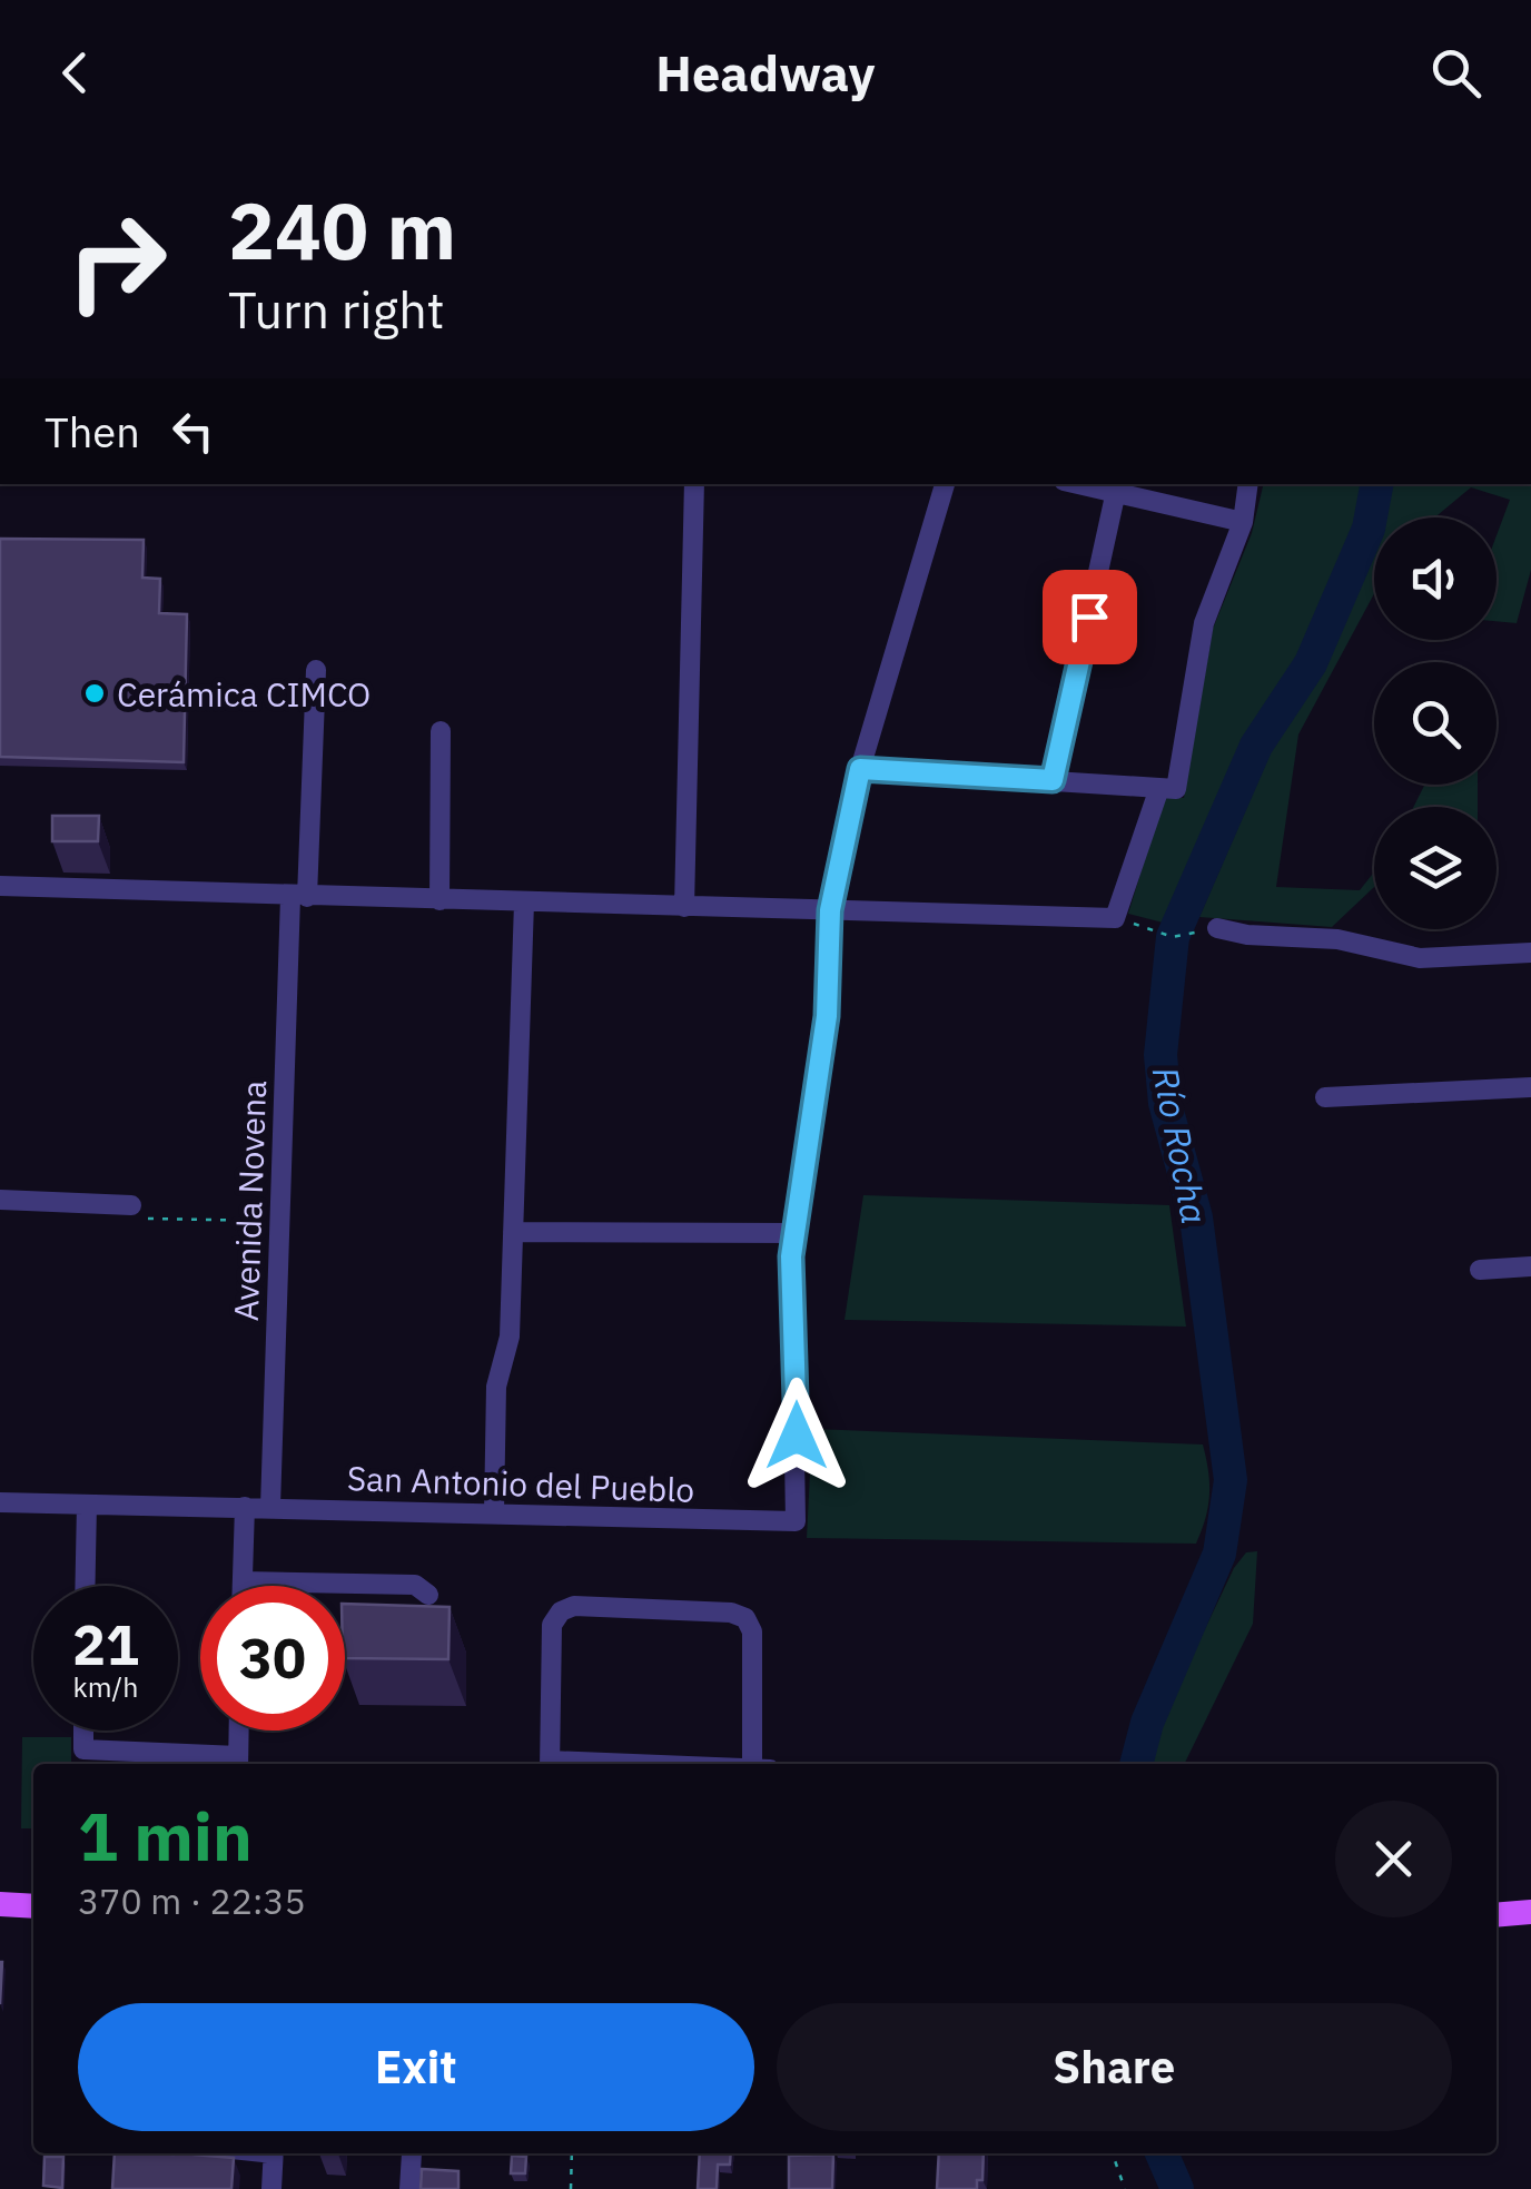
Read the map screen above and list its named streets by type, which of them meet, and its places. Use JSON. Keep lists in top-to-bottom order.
{
  "streets": {
    "street": ["Avenida Novena", "San Antonio del Pueblo"]
  },
  "crossings": [
    ["Avenida Novena", "San Antonio del Pueblo"]
  ],
  "water": ["Río Rocha"],
  "places": ["Cerámica CIMCO"],
  "page": {
    "header": "Headway",
    "turn": ["240 m", "Turn right"],
    "then": "Then",
    "speed": "21 km/h",
    "limit": "30",
    "heading": ["1 min", "370 m · 22:35"],
    "buttons": ["Exit", "Share"]
  }
}
